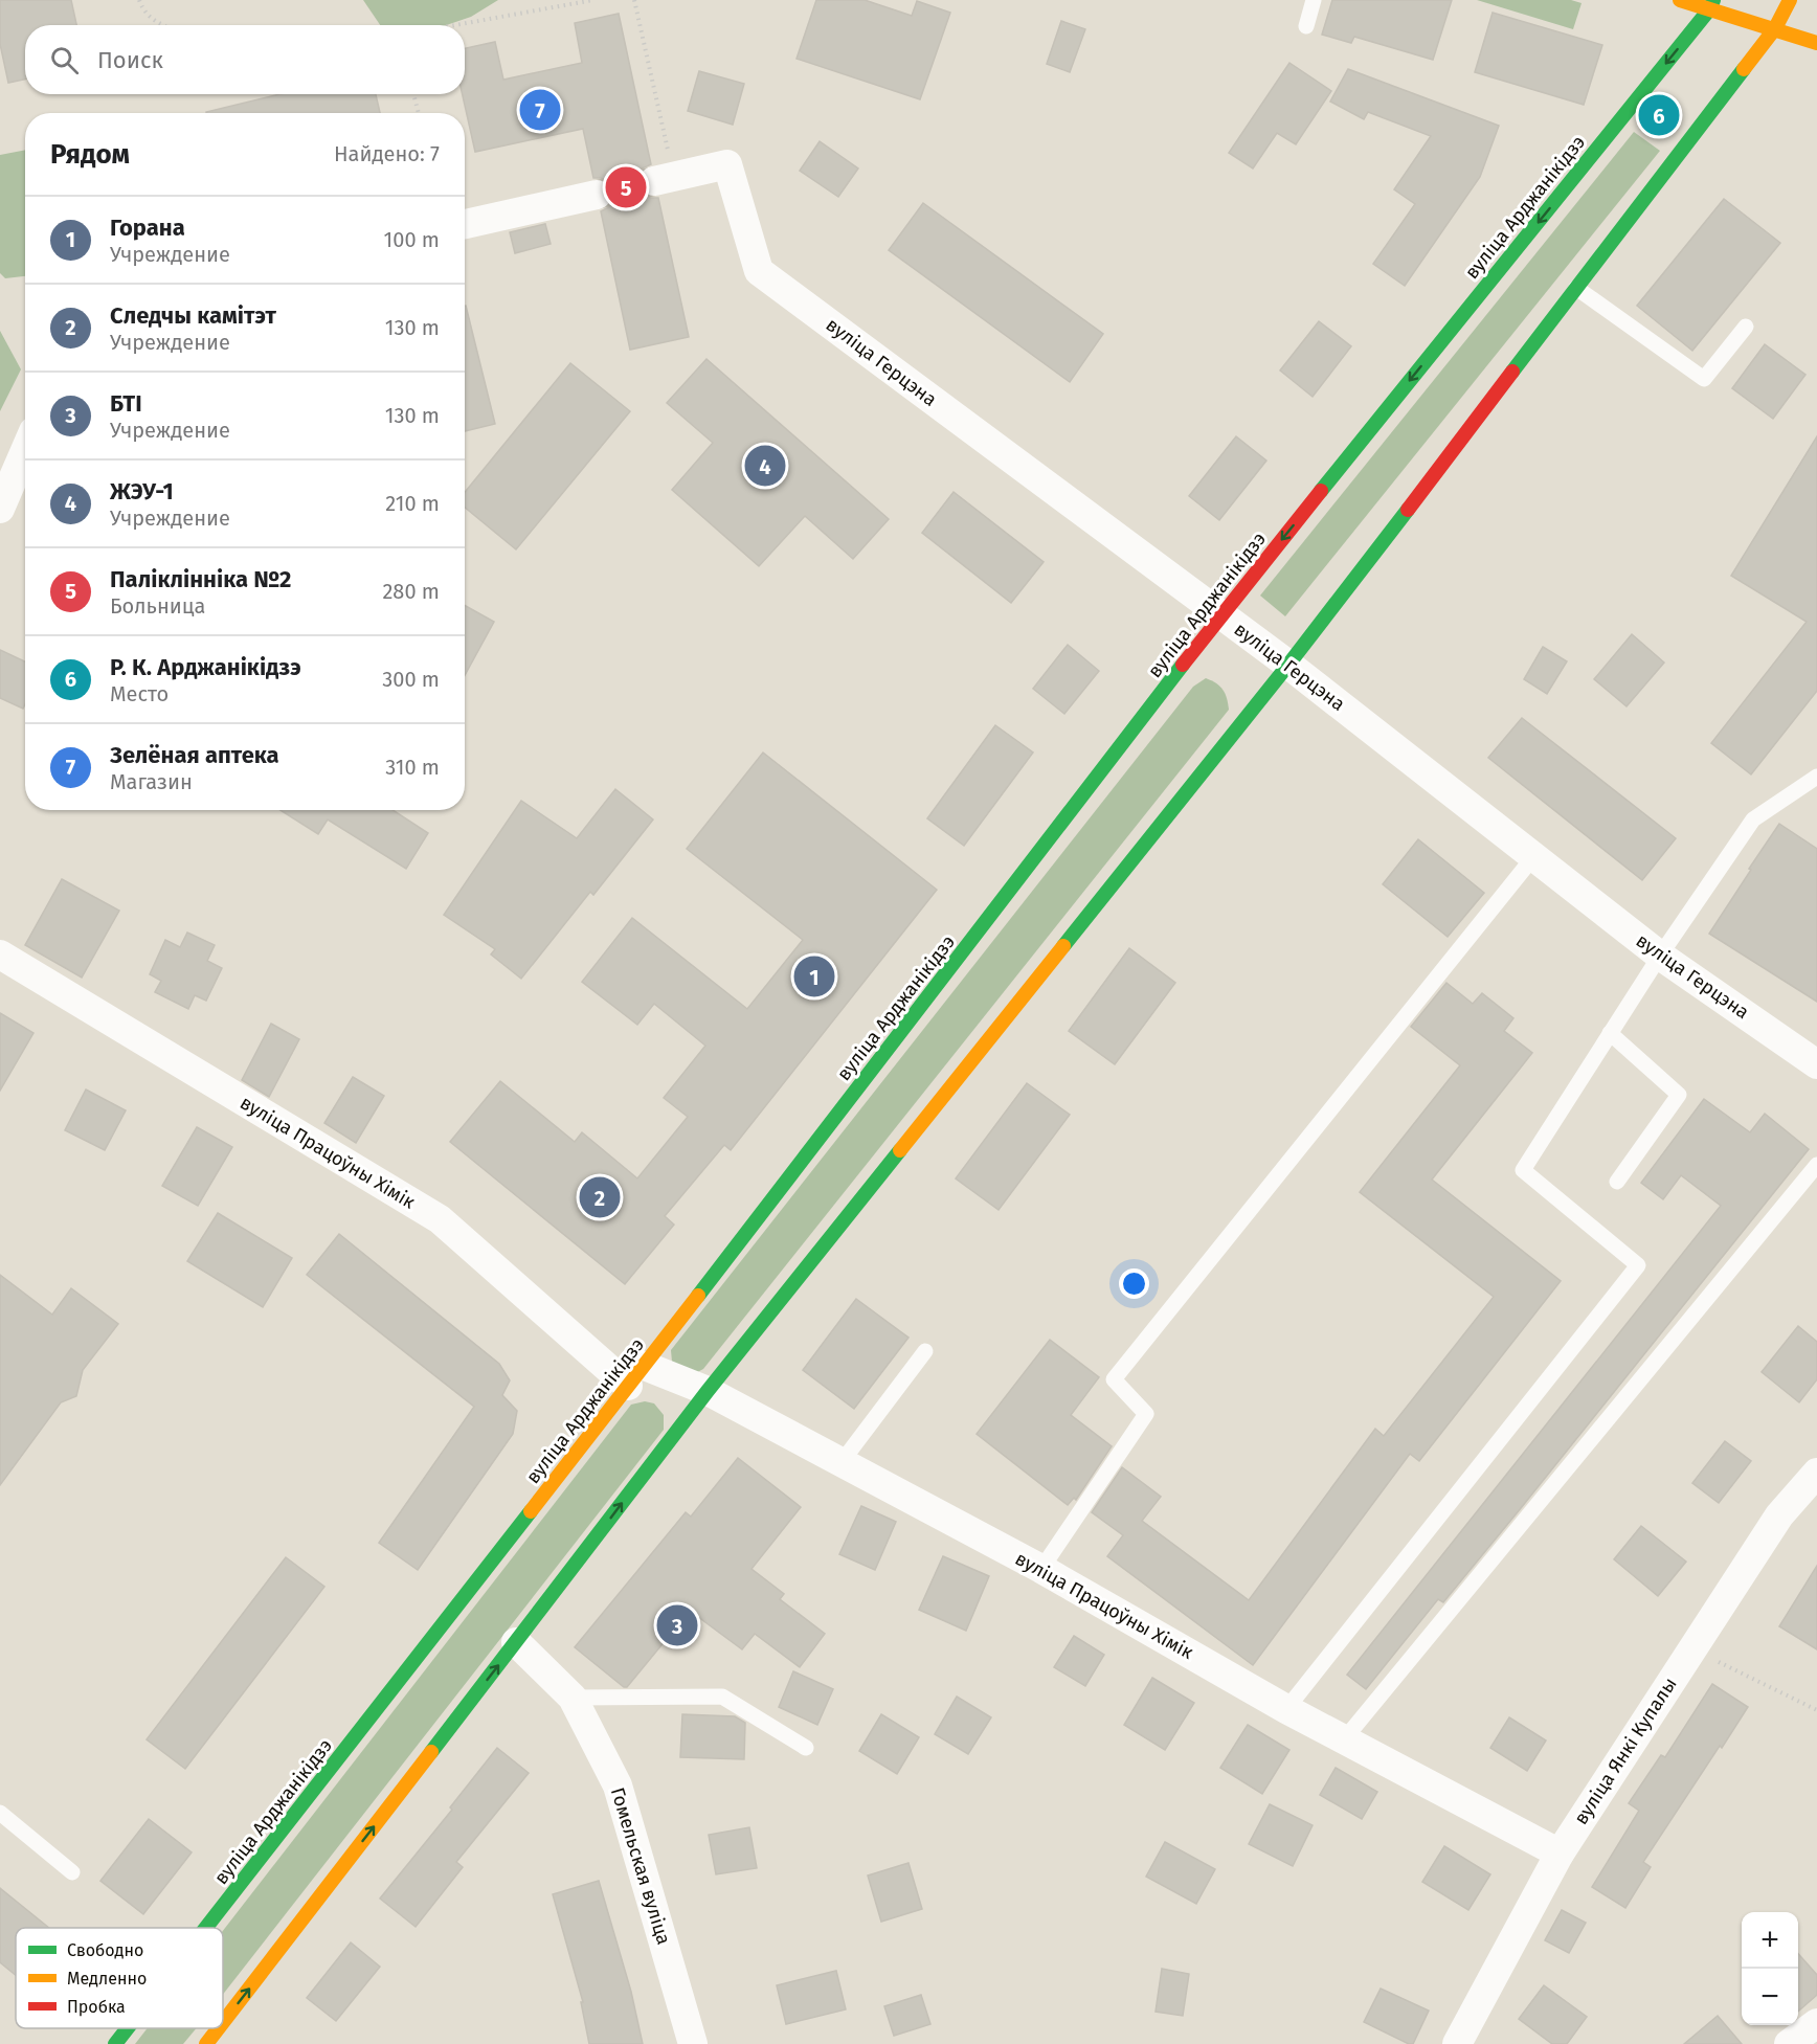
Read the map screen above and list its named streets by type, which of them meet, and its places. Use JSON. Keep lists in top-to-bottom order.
{
  "streets": {
    "main road": ["вуліца Арджанікідзэ"],
    "street": [
      "вуліца Герцэна",
      "вуліца Працоўны Хімік",
      "вуліца Янкі Купалы",
      "Гомельская вуліца"
    ]
  },
  "crossings": [
    ["вуліца Арджанікідзэ", "вуліца Герцэна"],
    ["вуліца Арджанікідзэ", "вуліца Працоўны Хімік"],
    ["вуліца Працоўны Хімік", "вуліца Янкі Купалы"]
  ],
  "legend": ["Свободно", "Медленно", "Пробка"],
  "page": {
    "search": "Поиск",
    "pins": [
      "7",
      "6",
      "5",
      "4",
      "1",
      "2",
      "3"
    ],
    "heading": ["Рядом", "Найдено: 7"],
    "list": [
      {
        "mark": "1",
        "name": "Горана",
        "note": "Учреждение",
        "value": "100 m"
      },
      {
        "mark": "2",
        "name": "Следчы камітэт",
        "note": "Учреждение",
        "value": "130 m"
      },
      {
        "mark": "3",
        "name": "БТІ",
        "note": "Учреждение",
        "value": "130 m"
      },
      {
        "mark": "4",
        "name": "ЖЭУ-1",
        "note": "Учреждение",
        "value": "210 m"
      },
      {
        "mark": "5",
        "name": "Паліклінніка №2",
        "note": "Больница",
        "value": "280 m"
      },
      {
        "mark": "6",
        "name": "Р. К. Арджанікідзэ",
        "note": "Место",
        "value": "300 m"
      },
      {
        "mark": "7",
        "name": "Зелёная аптека",
        "note": "Магазин",
        "value": "310 m"
      }
    ],
    "map_buttons": ["+", "−"]
  }
}
